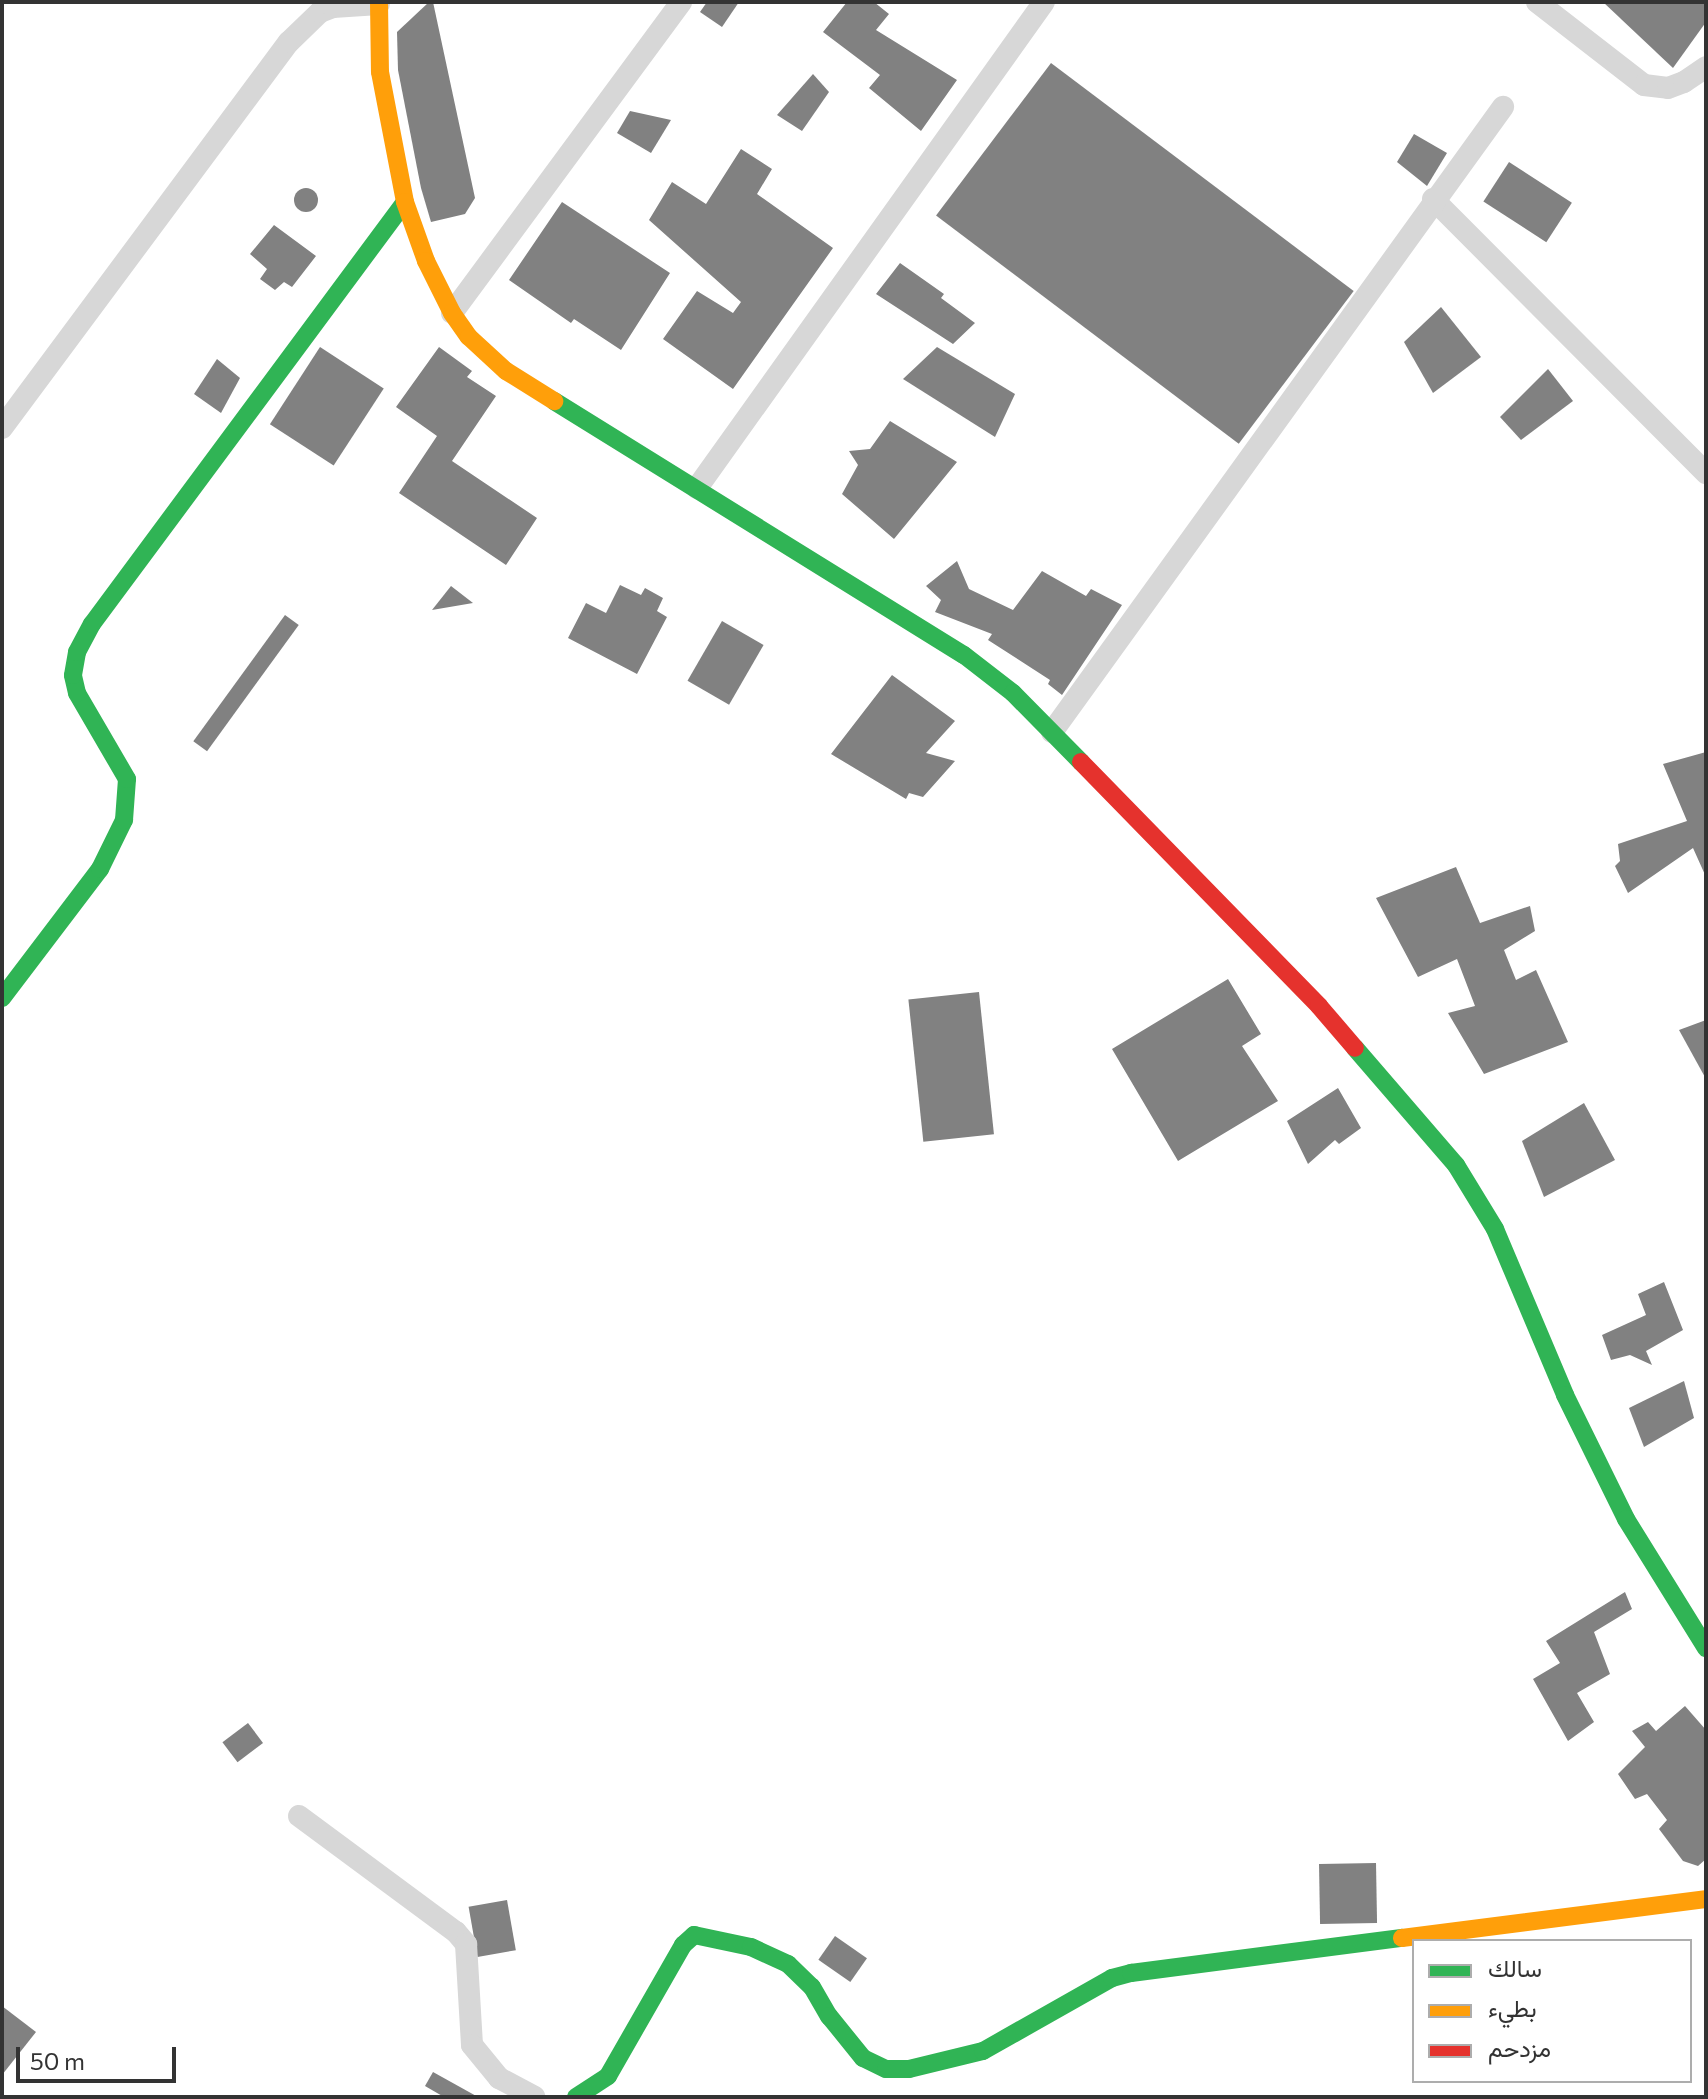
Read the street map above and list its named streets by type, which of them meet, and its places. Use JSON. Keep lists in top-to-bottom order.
{
  "legend": ["سالك", "بطيء", "مزدحم"],
  "scale_bar": "50 m"
}
